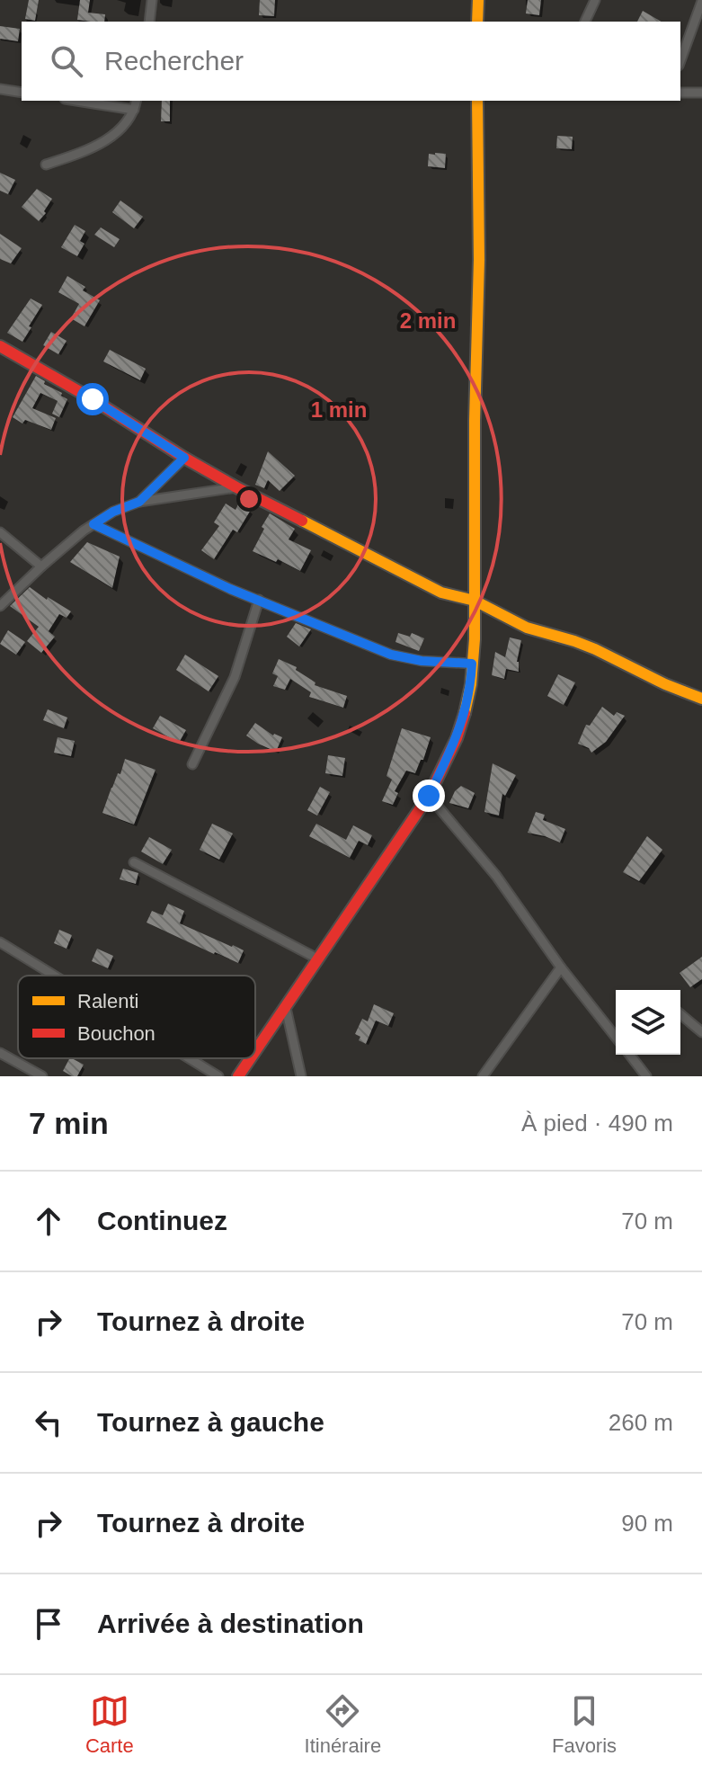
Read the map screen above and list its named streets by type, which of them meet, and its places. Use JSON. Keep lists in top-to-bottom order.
{
  "legend": ["Ralenti", "Bouchon"],
  "page": {
    "search": "Rechercher",
    "heading": ["7 min", "À pied · 490 m"],
    "list": [
      ["Continuez", "70 m"],
      ["Tournez à droite", "70 m"],
      ["Tournez à gauche", "260 m"],
      ["Tournez à droite", "90 m"],
      "Arrivée à destination"
    ],
    "nav": ["Carte", "Itinéraire", "Favoris"]
  },
  "rings": ["2 min", "1 min"]
}
